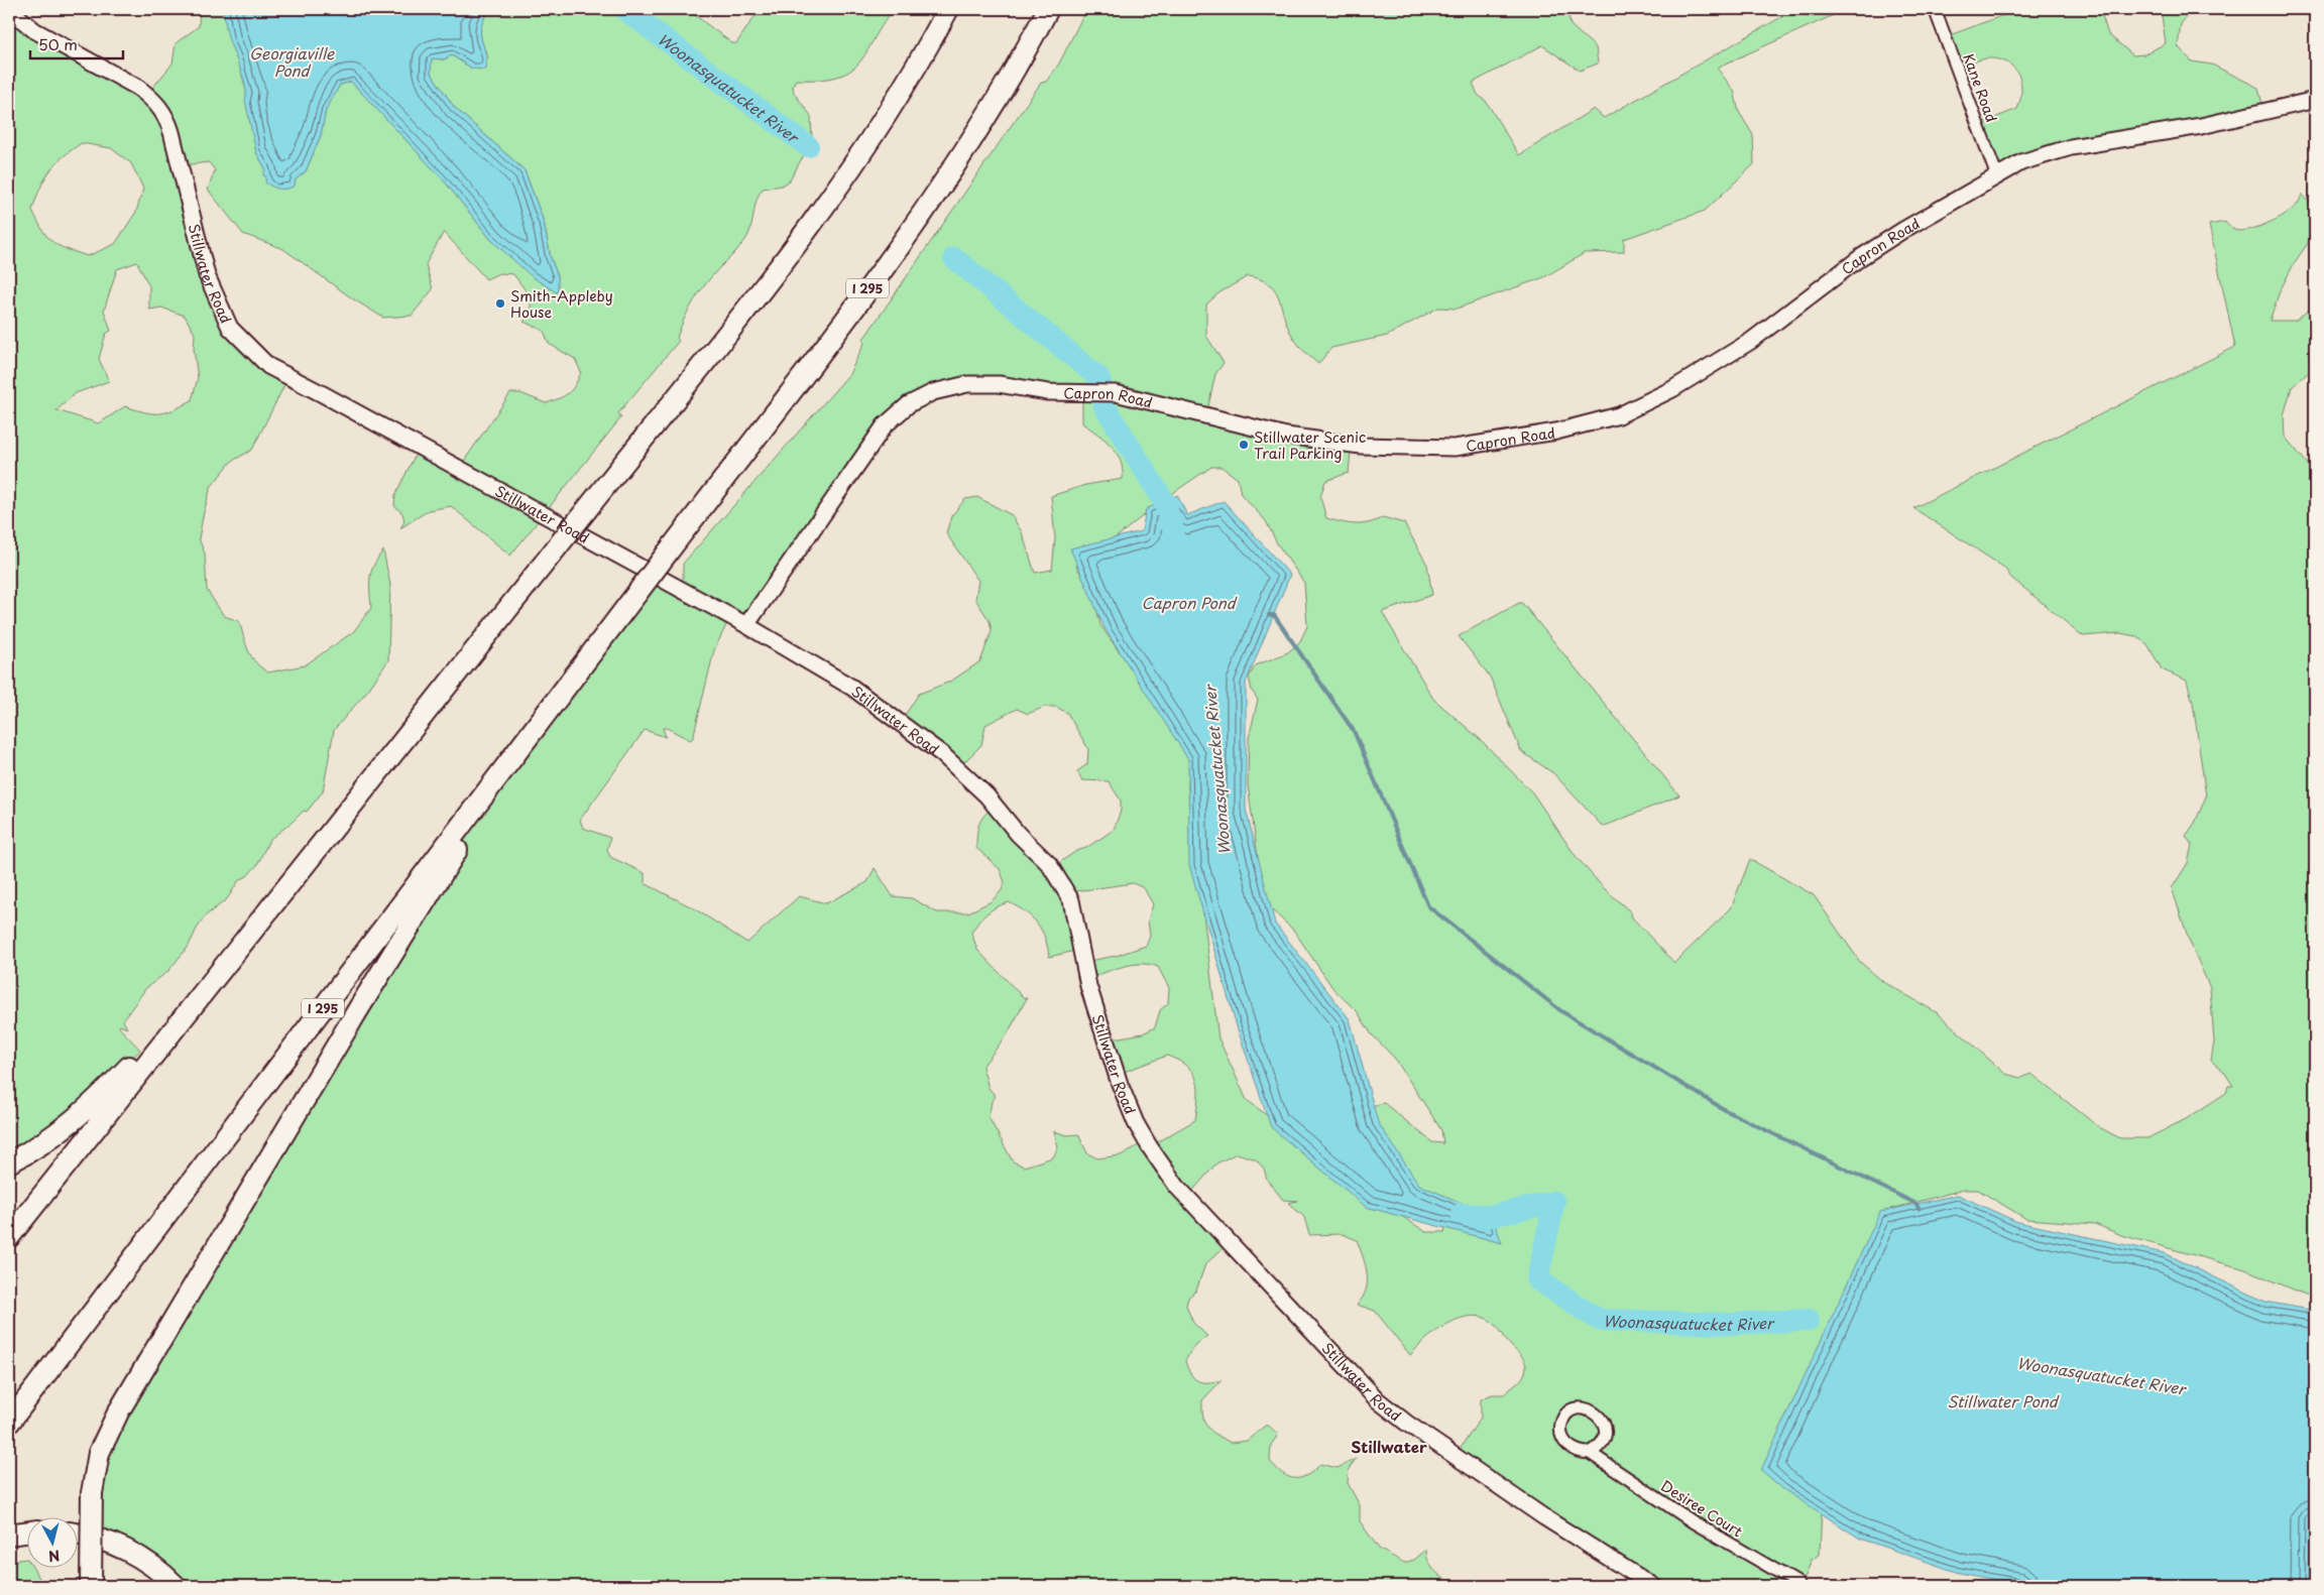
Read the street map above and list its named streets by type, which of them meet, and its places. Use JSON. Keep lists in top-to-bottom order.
{
  "streets": {
    "highway": ["I 295"],
    "street": [
      "Kane Road",
      "Capron Road",
      "Stillwater Road",
      "Desiree Court"
    ]
  },
  "crossings": [
    ["Kane Road", "Capron Road"],
    ["Capron Road", "Stillwater Road"]
  ],
  "districts": ["Stillwater"],
  "water": [
    "Georgiaville Pond",
    "Woonasquatucket River",
    "Capron Pond",
    "Stillwater Pond"
  ],
  "places": ["Smith-Appleby House", "Stillwater Scenic Trail Parking"],
  "scale_bar": "50 m",
  "north": "bottom"
}
